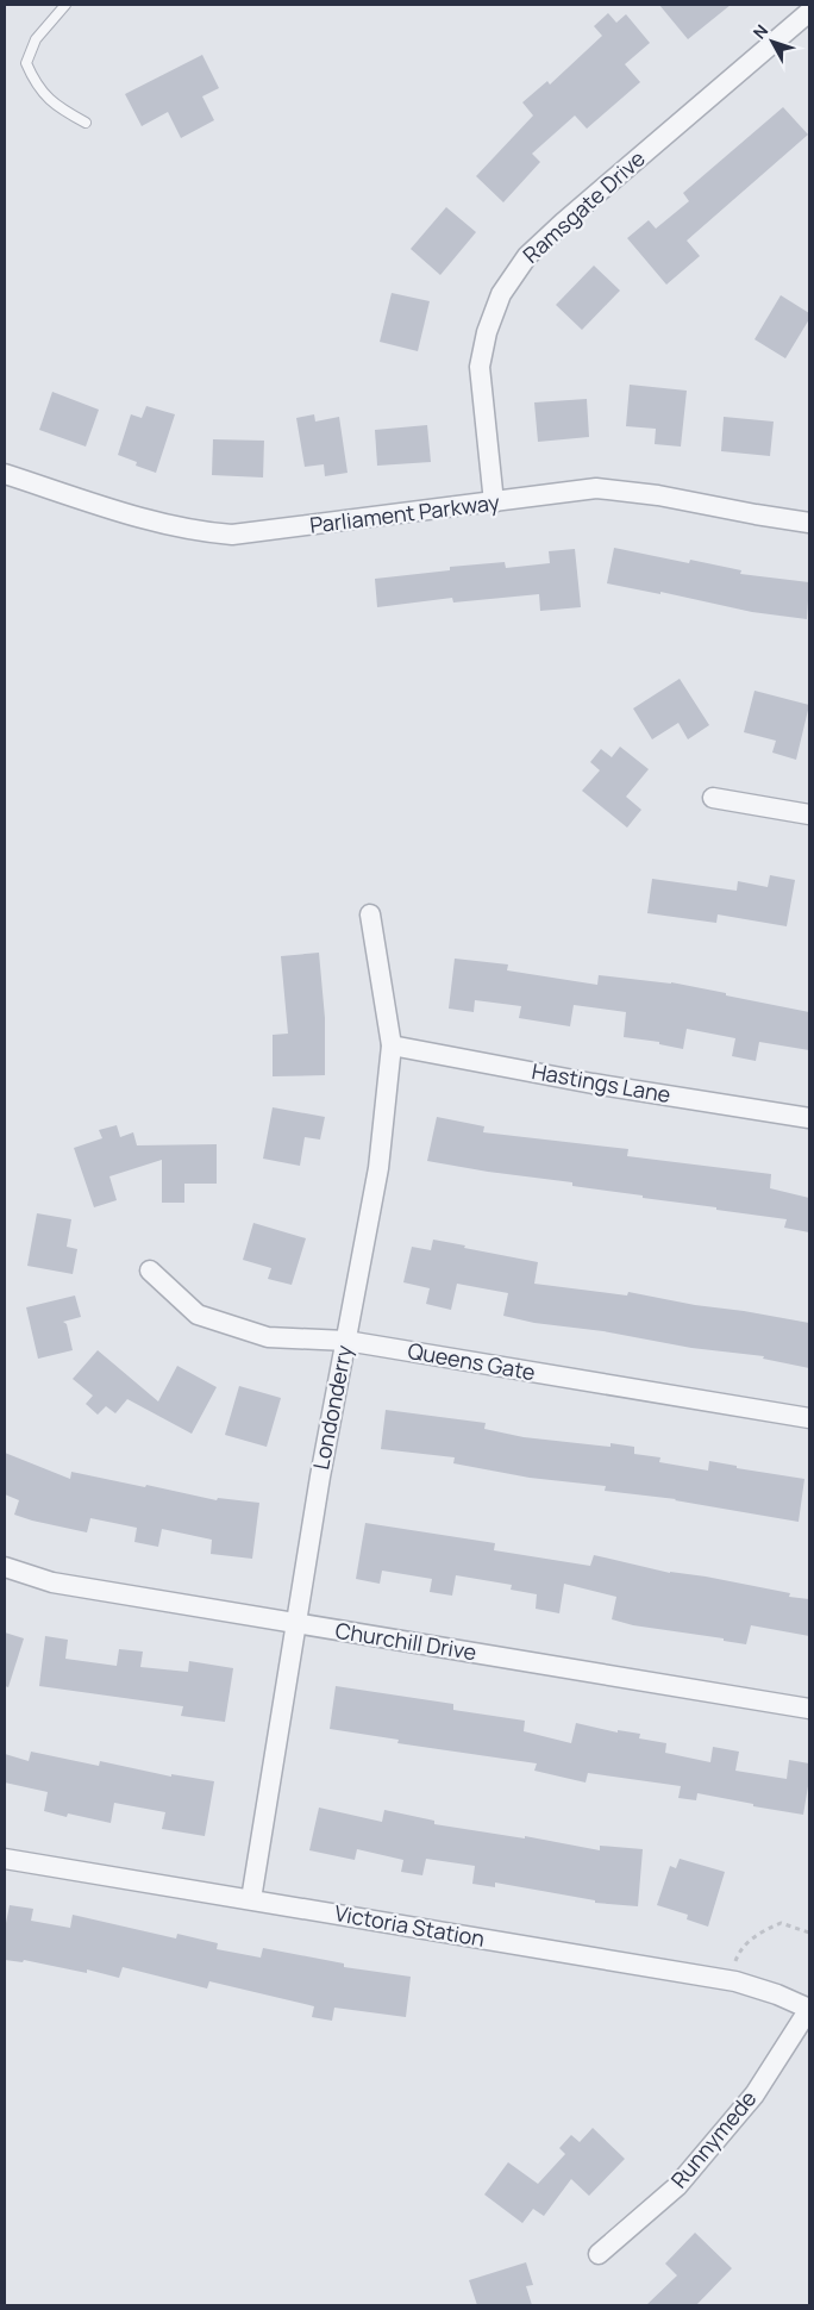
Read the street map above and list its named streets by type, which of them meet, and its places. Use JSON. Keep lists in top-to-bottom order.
{
  "streets": {
    "street": [
      "Ramsgate Drive",
      "Parliament Parkway",
      "Hastings Lane",
      "Queens Gate",
      "Londonderry",
      "Churchill Drive",
      "Victoria Station",
      "Runnymede"
    ]
  },
  "crossings": [
    ["Ramsgate Drive", "Parliament Parkway"],
    ["Hastings Lane", "Londonderry"],
    ["Queens Gate", "Londonderry"],
    ["Londonderry", "Churchill Drive"],
    ["Londonderry", "Victoria Station"],
    ["Victoria Station", "Runnymede"]
  ],
  "north": "top left"
}
